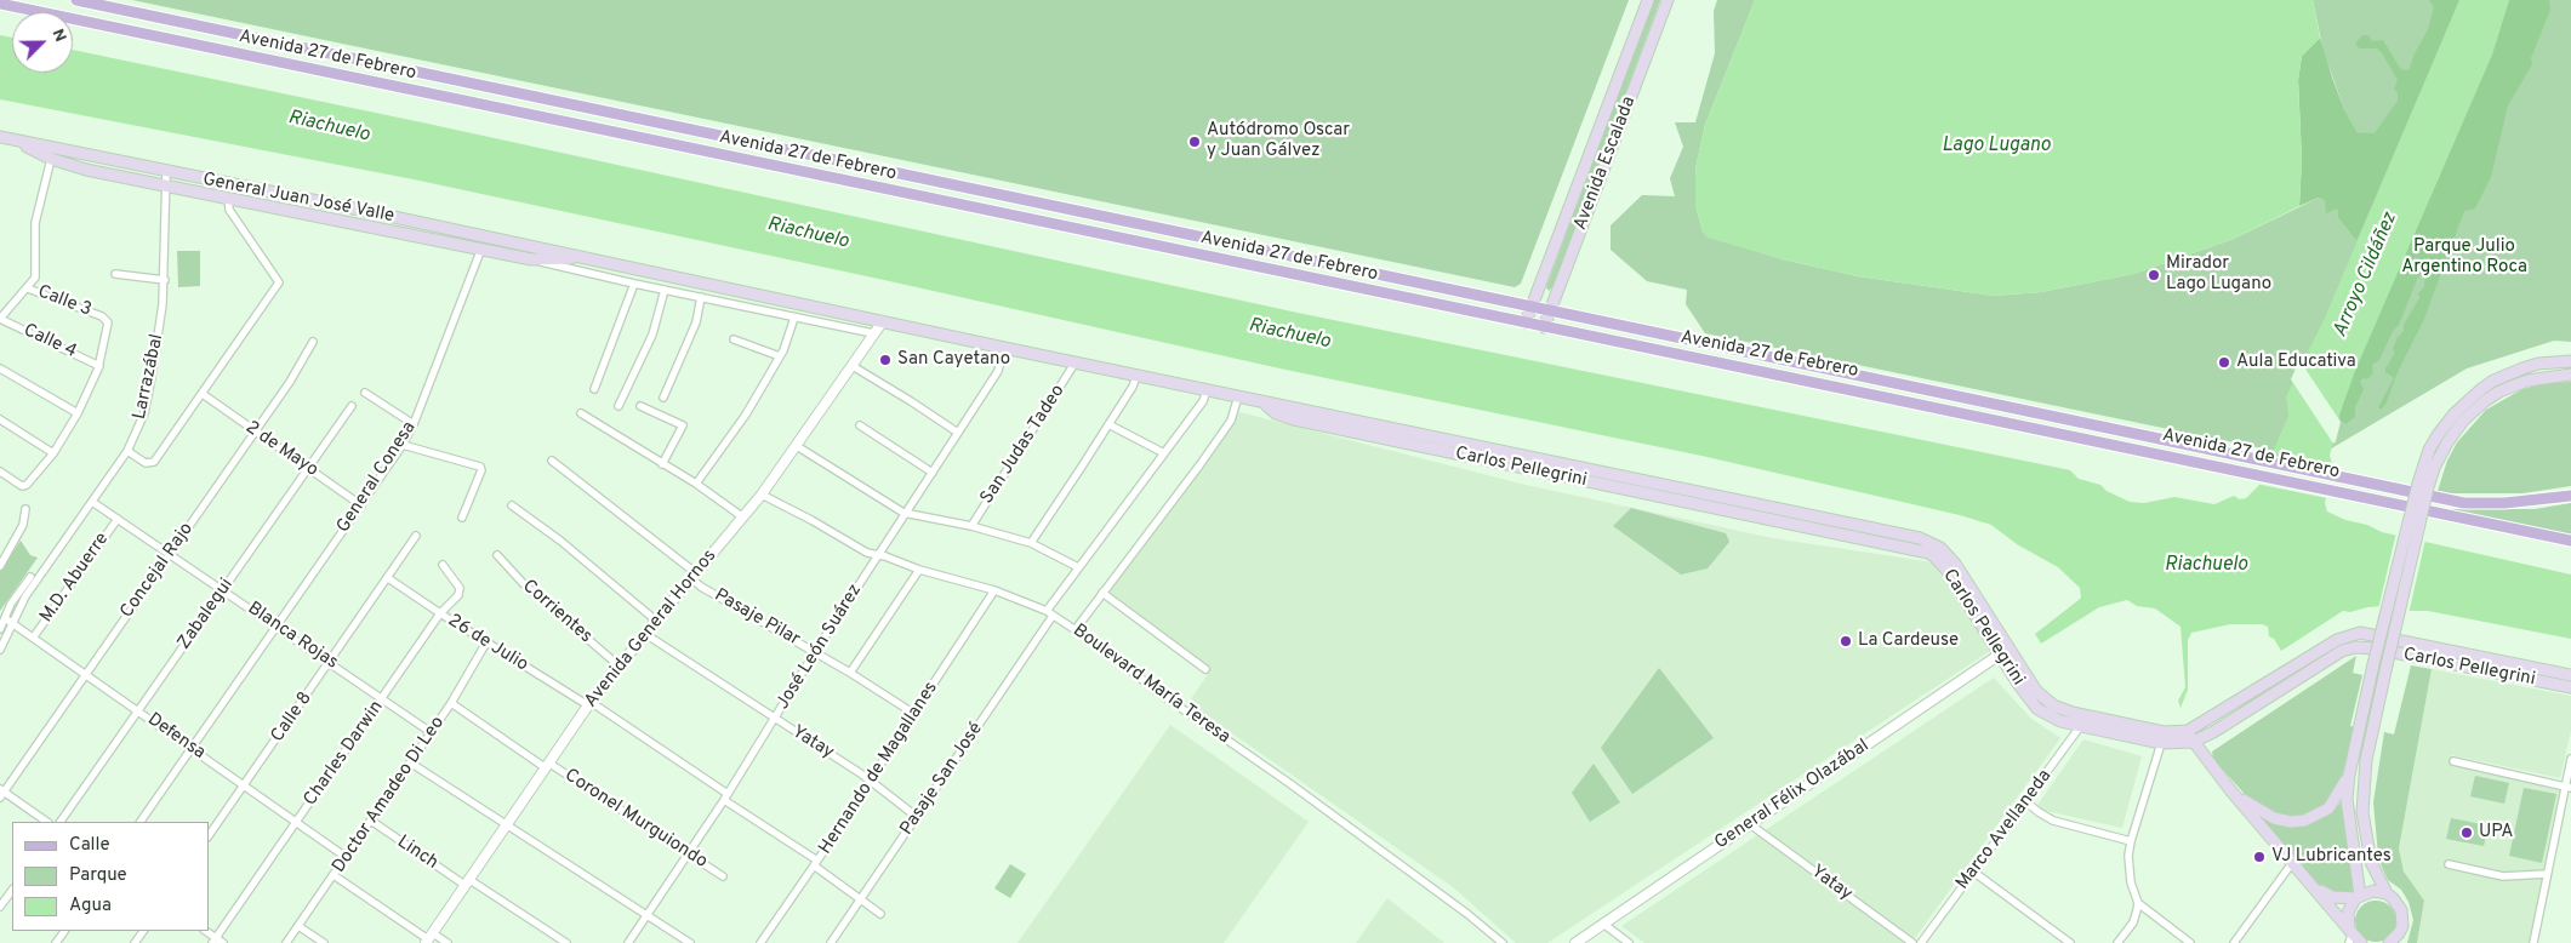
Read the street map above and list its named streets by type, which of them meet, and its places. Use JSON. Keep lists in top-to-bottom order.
{
  "streets": {
    "main road": [
      "Avenida 27 de Febrero",
      "Avenida Escalada",
      "General Juan José Valle",
      "Carlos Pellegrini"
    ],
    "street": [
      "Calle 3",
      "Calle 4",
      "Larrazábal",
      "San Judas Tadeo",
      "2 de Mayo",
      "General Conesa",
      "Concejal Rajo",
      "M.D. Abuerre",
      "Corrientes",
      "Zabalegui",
      "Pasaje Pilar",
      "Avenida General Hornos",
      "Blanca Rojas",
      "26 de Julio",
      "José León Suárez",
      "Boulevard María Teresa",
      "Calle 8",
      "Defensa",
      "Yatay",
      "Charles Darwin",
      "Hernando de Magallanes",
      "Pasaje San José",
      "Doctor Amadeo Di Leo",
      "General Félix Olazábal",
      "Coronel Murguiondo",
      "Marco Avellaneda",
      "Linch"
    ]
  },
  "crossings": [
    ["Avenida 27 de Febrero", "Avenida Escalada"],
    ["General Juan José Valle", "Larrazábal"],
    ["General Juan José Valle", "Carlos Pellegrini"],
    ["General Juan José Valle", "General Conesa"],
    ["General Juan José Valle", "Avenida General Hornos"],
    ["Calle 3", "Calle 4"],
    ["Larrazábal", "Blanca Rojas"],
    ["Larrazábal", "Defensa"],
    ["San Judas Tadeo", "Carlos Pellegrini"],
    ["2 de Mayo", "General Conesa"],
    ["2 de Mayo", "Concejal Rajo"],
    ["2 de Mayo", "Zabalegui"],
    ["Carlos Pellegrini", "Avenida General Hornos"],
    ["Carlos Pellegrini", "José León Suárez"],
    ["Carlos Pellegrini", "Pasaje San José"],
    ["Carlos Pellegrini", "General Félix Olazábal"],
    ["Carlos Pellegrini", "Marco Avellaneda"],
    ["General Conesa", "Blanca Rojas"],
    ["General Conesa", "Defensa"],
    ["Concejal Rajo", "Blanca Rojas"],
    ["Concejal Rajo", "Defensa"],
    ["M.D. Abuerre", "Blanca Rojas"],
    ["M.D. Abuerre", "Defensa"],
    ["Corrientes", "Avenida General Hornos"],
    ["Zabalegui", "Blanca Rojas"],
    ["Zabalegui", "Defensa"],
    ["Pasaje Pilar", "Avenida General Hornos"],
    ["Pasaje Pilar", "José León Suárez"],
    ["Pasaje Pilar", "Hernando de Magallanes"],
    ["Avenida General Hornos", "26 de Julio"],
    ["Avenida General Hornos", "Boulevard María Teresa"],
    ["Avenida General Hornos", "Yatay"],
    ["Avenida General Hornos", "Coronel Murguiondo"],
    ["Avenida General Hornos", "Linch"],
    ["Blanca Rojas", "Calle 8"],
    ["Blanca Rojas", "Charles Darwin"],
    ["Blanca Rojas", "Doctor Amadeo Di Leo"],
    ["26 de Julio", "José León Suárez"],
    ["26 de Julio", "Calle 8"],
    ["26 de Julio", "Charles Darwin"],
    ["26 de Julio", "Hernando de Magallanes"],
    ["26 de Julio", "Pasaje San José"],
    ["26 de Julio", "Doctor Amadeo Di Leo"],
    ["José León Suárez", "Boulevard María Teresa"],
    ["José León Suárez", "Yatay"],
    ["José León Suárez", "Coronel Murguiondo"],
    ["Boulevard María Teresa", "Hernando de Magallanes"],
    ["Boulevard María Teresa", "Pasaje San José"],
    ["Calle 8", "Defensa"],
    ["Defensa", "Charles Darwin"],
    ["Defensa", "Doctor Amadeo Di Leo"],
    ["Yatay", "Hernando de Magallanes"],
    ["Yatay", "Pasaje San José"],
    ["Yatay", "General Félix Olazábal"],
    ["Doctor Amadeo Di Leo", "Coronel Murguiondo"],
    ["Doctor Amadeo Di Leo", "Linch"]
  ],
  "water": ["Riachuelo", "Lago Lugano", "Arroyo Cildáñez"],
  "parks": ["Parque Julio Argentino Roca"],
  "places": [
    "Autódromo Oscar y Juan Gálvez",
    "Mirador Lago Lugano",
    "San Cayetano",
    "Aula Educativa",
    "La Cardeuse",
    "UPA",
    "VJ Lubricantes"
  ],
  "legend": ["Calle", "Parque", "Agua"],
  "north": "top right"
}
